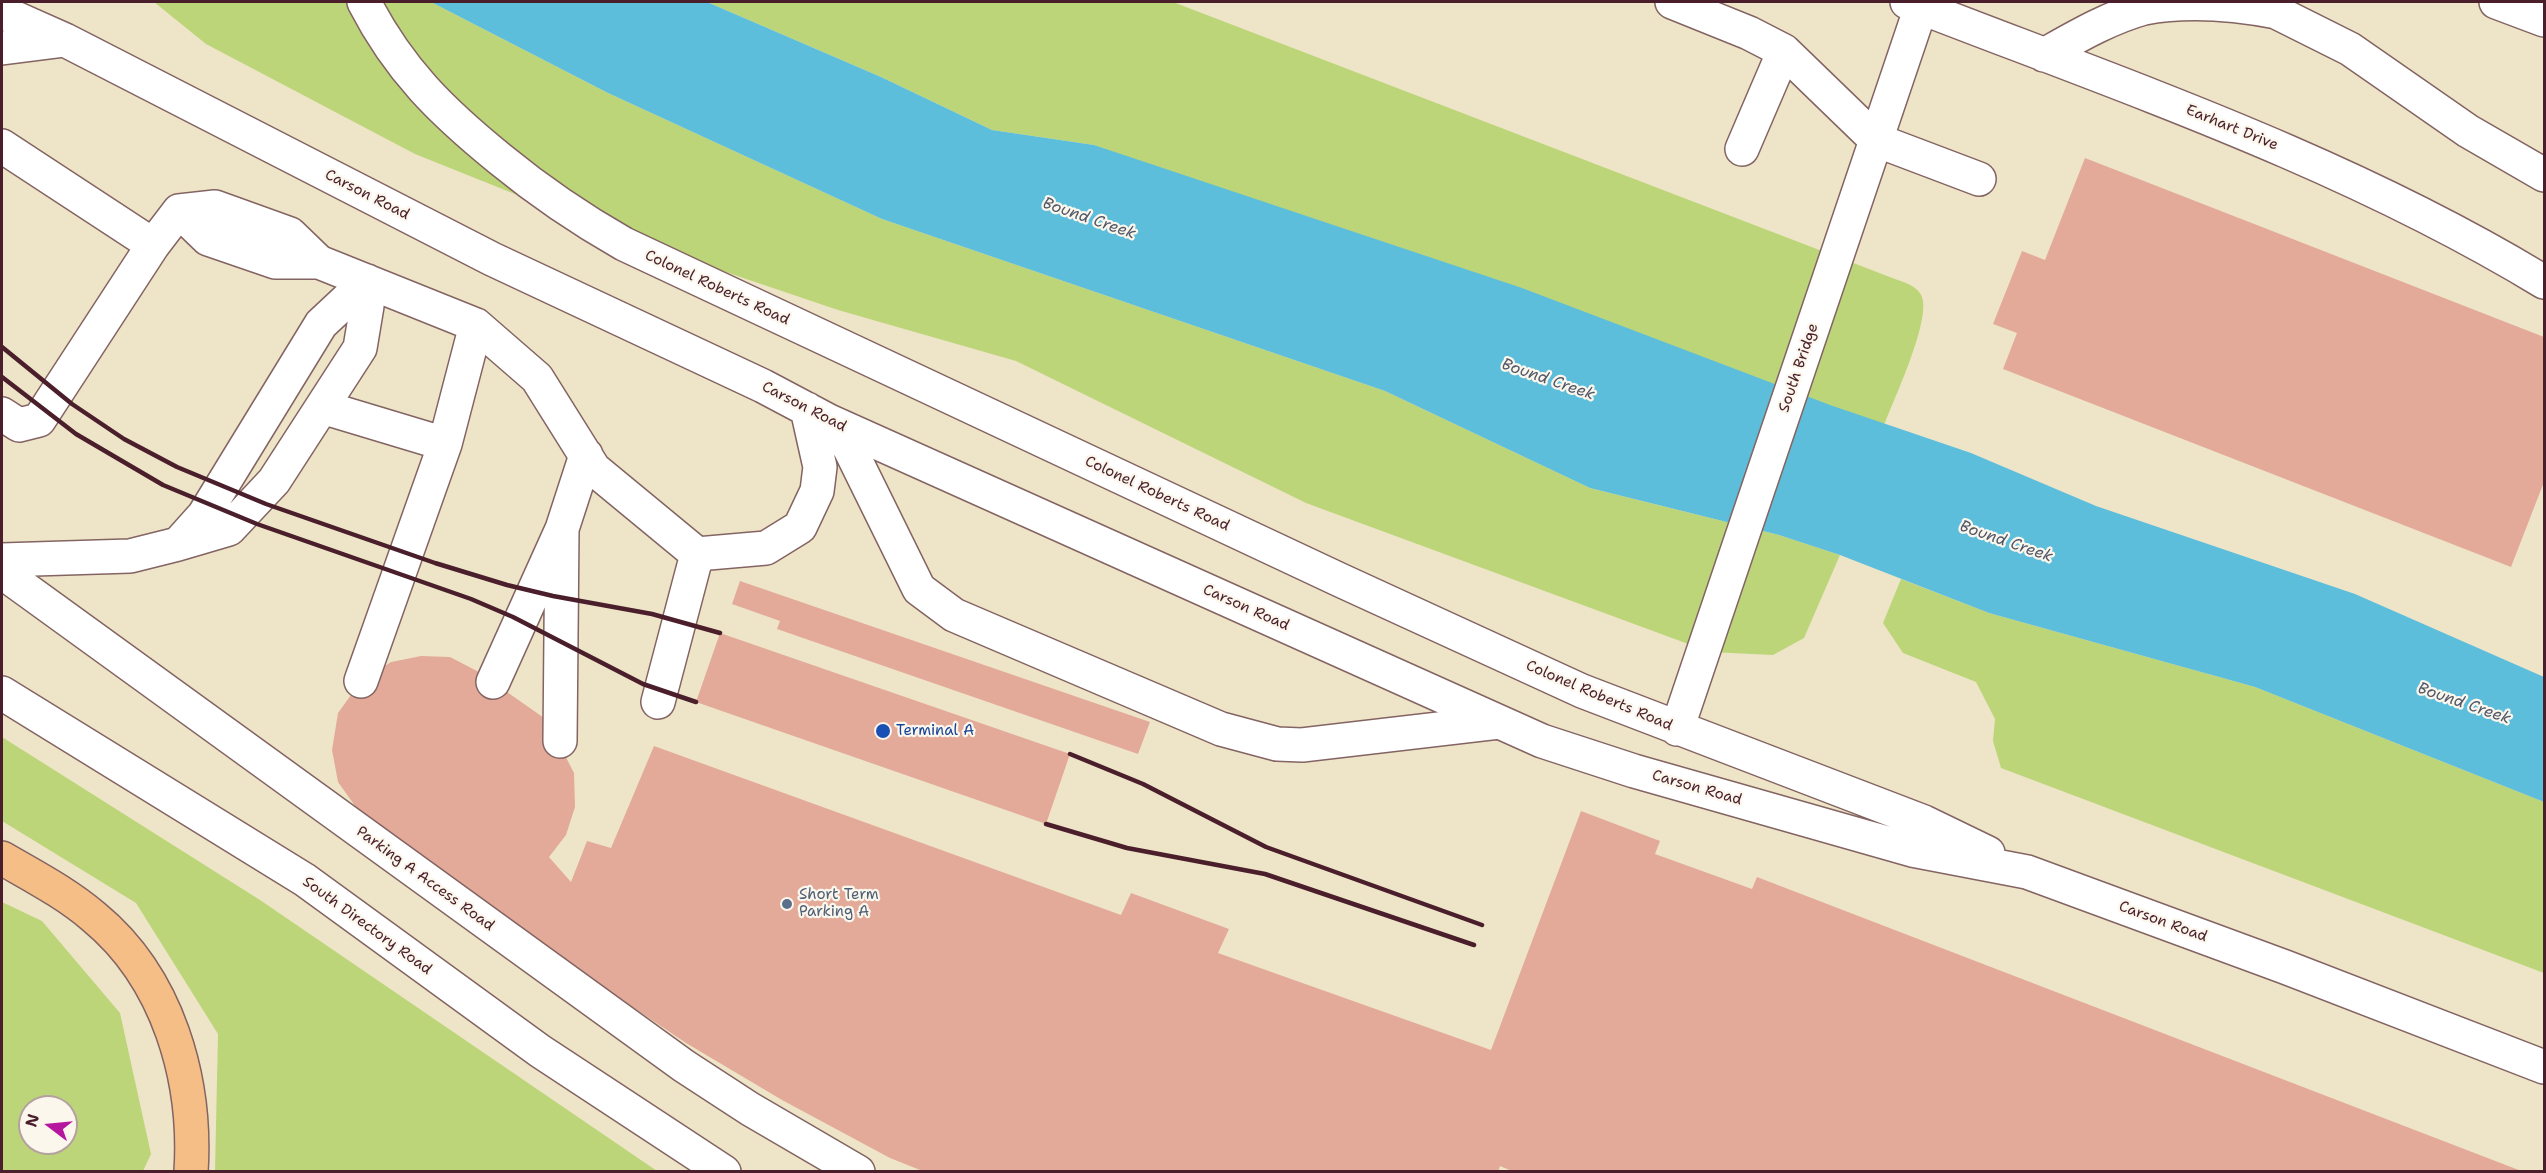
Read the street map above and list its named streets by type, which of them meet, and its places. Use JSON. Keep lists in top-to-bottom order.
{
  "streets": {
    "street": [
      "Earhart Drive",
      "Carson Road",
      "Colonel Roberts Road",
      "South Bridge",
      "Parking A Access Road",
      "South Directory Road"
    ]
  },
  "crossings": [
    ["Earhart Drive", "South Bridge"],
    ["Carson Road", "Colonel Roberts Road"],
    ["Colonel Roberts Road", "South Bridge"]
  ],
  "water": ["Bound Creek"],
  "places": ["Terminal A", "Short Term Parking A"],
  "north": "left"
}
